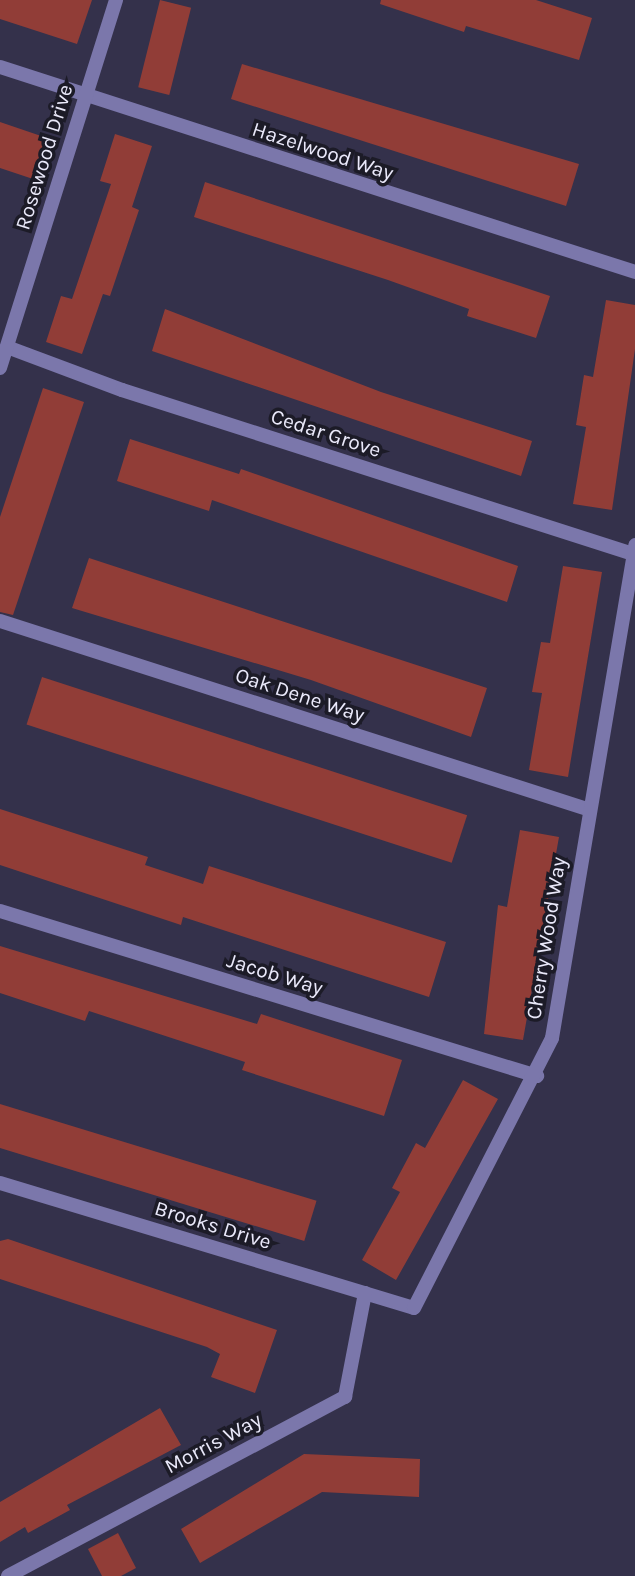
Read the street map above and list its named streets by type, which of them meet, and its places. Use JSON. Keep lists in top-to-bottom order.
{
  "streets": {
    "street": [
      "Hazelwood Way",
      "Rosewood Drive",
      "Cedar Grove",
      "Oak Dene Way",
      "Cherry Wood Way",
      "Jacob Way",
      "Brooks Drive",
      "Morris Way"
    ]
  },
  "crossings": [
    ["Hazelwood Way", "Rosewood Drive"],
    ["Rosewood Drive", "Cedar Grove"],
    ["Cedar Grove", "Cherry Wood Way"],
    ["Oak Dene Way", "Cherry Wood Way"],
    ["Cherry Wood Way", "Jacob Way"],
    ["Cherry Wood Way", "Brooks Drive"],
    ["Brooks Drive", "Morris Way"]
  ]
}
